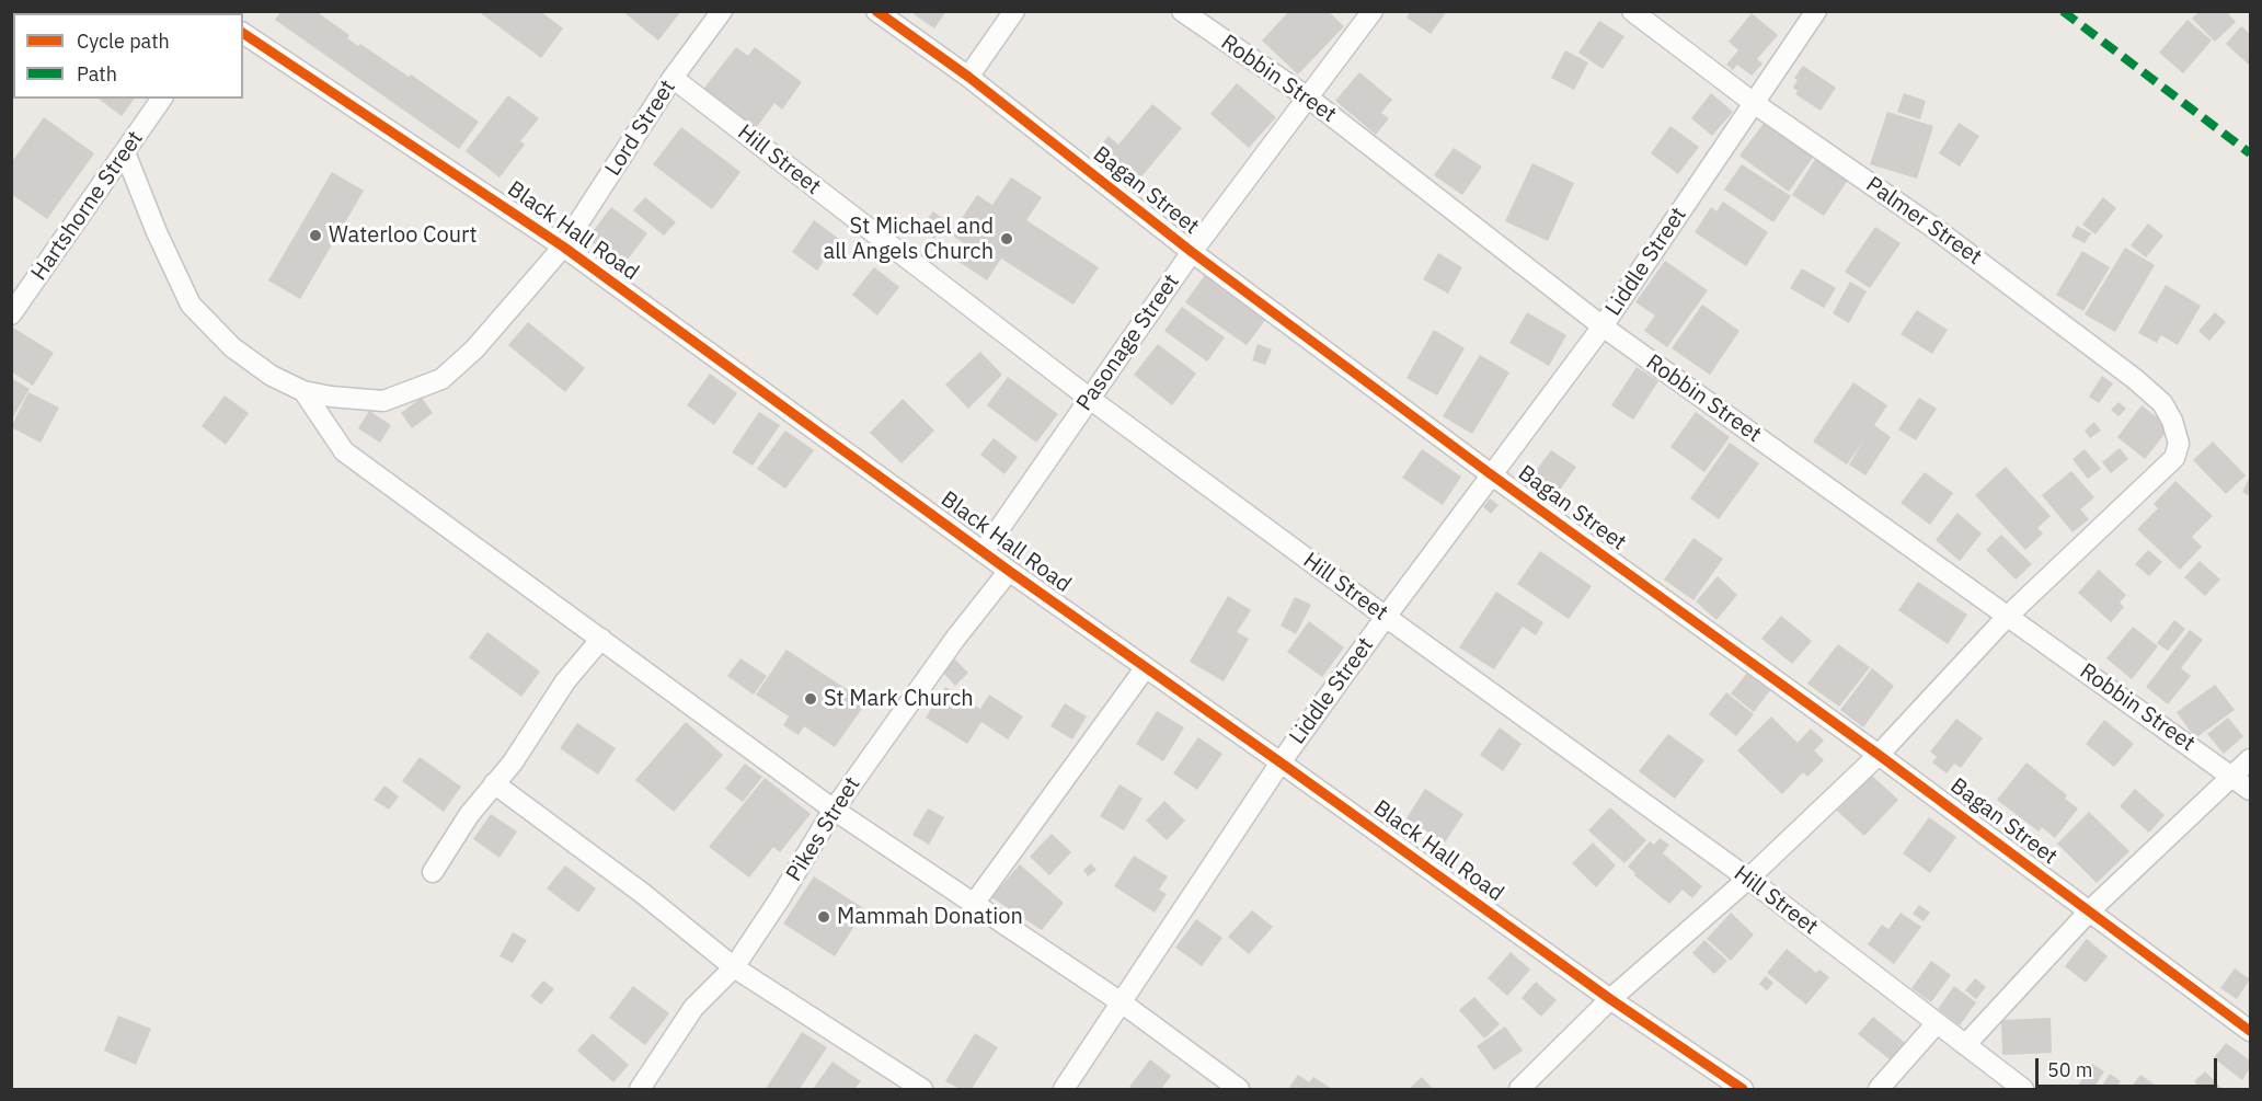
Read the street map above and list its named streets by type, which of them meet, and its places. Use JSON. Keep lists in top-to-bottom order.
{
  "streets": {
    "street": [
      "Robbin Street",
      "Lord Street",
      "Hill Street",
      "Bagan Street",
      "Hartshorne Street",
      "Palmer Street",
      "Black Hall Road",
      "Liddle Street",
      "Pasonage Street",
      "Pikes Street"
    ]
  },
  "crossings": [
    ["Robbin Street", "Palmer Street"],
    ["Robbin Street", "Liddle Street"],
    ["Robbin Street", "Pasonage Street"],
    ["Lord Street", "Hill Street"],
    ["Lord Street", "Black Hall Road"],
    ["Hill Street", "Liddle Street"],
    ["Hill Street", "Pasonage Street"],
    ["Bagan Street", "Liddle Street"],
    ["Bagan Street", "Pasonage Street"],
    ["Palmer Street", "Liddle Street"],
    ["Black Hall Road", "Liddle Street"],
    ["Black Hall Road", "Pasonage Street"],
    ["Black Hall Road", "Pikes Street"]
  ],
  "places": [
    "Waterloo Court",
    "St Michael and all Angels Church",
    "St Mark Church",
    "Mammah Donation"
  ],
  "legend": ["Cycle path", "Path"],
  "scale_bar": "50 m"
}
